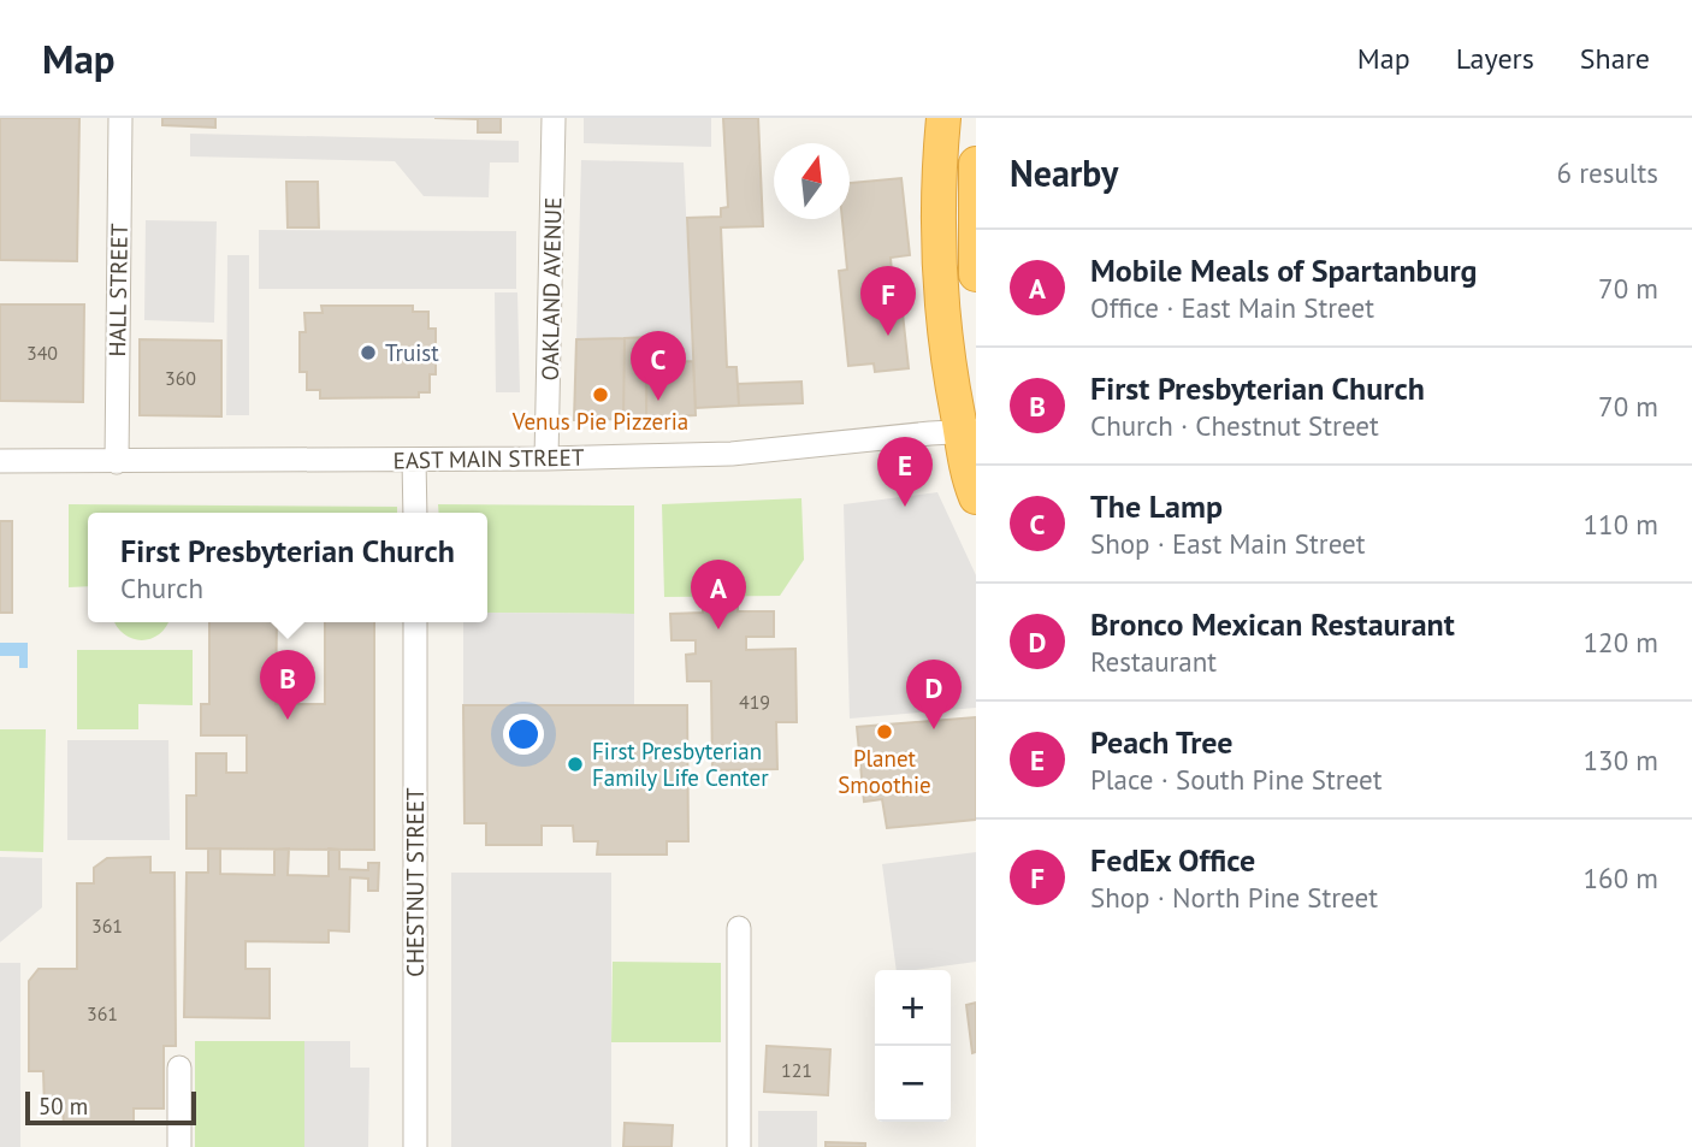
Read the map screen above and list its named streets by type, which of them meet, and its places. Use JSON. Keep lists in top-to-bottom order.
{
  "streets": {
    "street": [
      "OAKLAND AVENUE",
      "HALL STREET",
      "EAST MAIN STREET",
      "CHESTNUT STREET"
    ]
  },
  "crossings": [
    ["OAKLAND AVENUE", "EAST MAIN STREET"],
    ["HALL STREET", "EAST MAIN STREET"]
  ],
  "places": [
    "Truist",
    "Venus Pie Pizzeria",
    "Planet Smoothie",
    "First Presbyterian Family Life Center"
  ],
  "house_numbers": [
    "340",
    "360",
    "419",
    "361",
    "361",
    "121"
  ],
  "scale_bar": "50 m",
  "north": "top",
  "page": {
    "header": "Map",
    "nav": ["Map", "Layers", "Share"],
    "heading": ["Nearby", "6 results"],
    "list": [
      {
        "mark": "A",
        "name": "Mobile Meals of Spartanburg",
        "note": "Office · East Main Street",
        "value": "70 m"
      },
      {
        "mark": "B",
        "name": "First Presbyterian Church",
        "note": "Church · Chestnut Street",
        "value": "70 m"
      },
      {
        "mark": "C",
        "name": "The Lamp",
        "note": "Shop · East Main Street",
        "value": "110 m"
      },
      {
        "mark": "D",
        "name": "Bronco Mexican Restaurant",
        "note": "Restaurant",
        "value": "120 m"
      },
      {
        "mark": "E",
        "name": "Peach Tree",
        "note": "Place · South Pine Street",
        "value": "130 m"
      },
      {
        "mark": "F",
        "name": "FedEx Office",
        "note": "Shop · North Pine Street",
        "value": "160 m"
      }
    ],
    "pins": [
      "F",
      "C",
      "E",
      "A",
      "B",
      "D"
    ],
    "popup": ["First Presbyterian Church", "Church"],
    "map_buttons": ["+", "−"],
    "scale": "50 m"
  }
}
